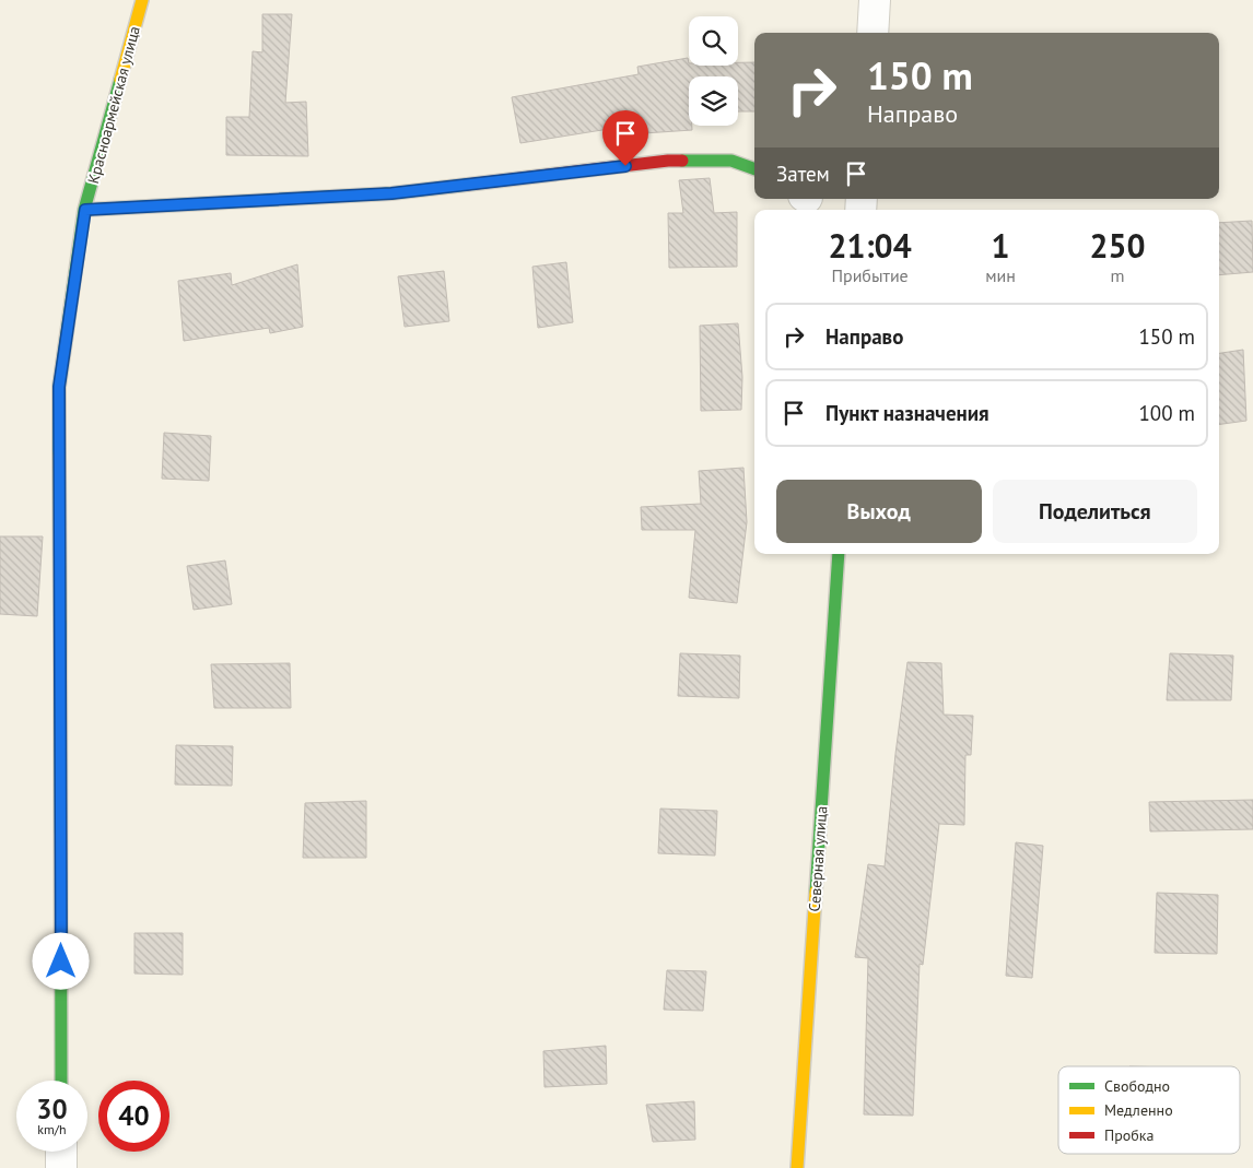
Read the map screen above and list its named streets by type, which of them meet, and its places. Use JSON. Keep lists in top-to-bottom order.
{
  "streets": {
    "street": ["Красноармейская улица", "Северная улица"]
  },
  "legend": ["Свободно", "Медленно", "Пробка"],
  "page": {
    "turn": ["150 m", "Направо"],
    "then": "Затем",
    "eta": [
      "21:04",
      "Прибытие",
      "1",
      "мин",
      "250",
      "m"
    ],
    "list": [
      {
        "name": "Направо",
        "value": "150 m"
      },
      {
        "name": "Пункт назначения",
        "value": "100 m"
      }
    ],
    "buttons": ["Выход", "Поделиться"],
    "speed": "30 km/h",
    "limit": "40"
  }
}
